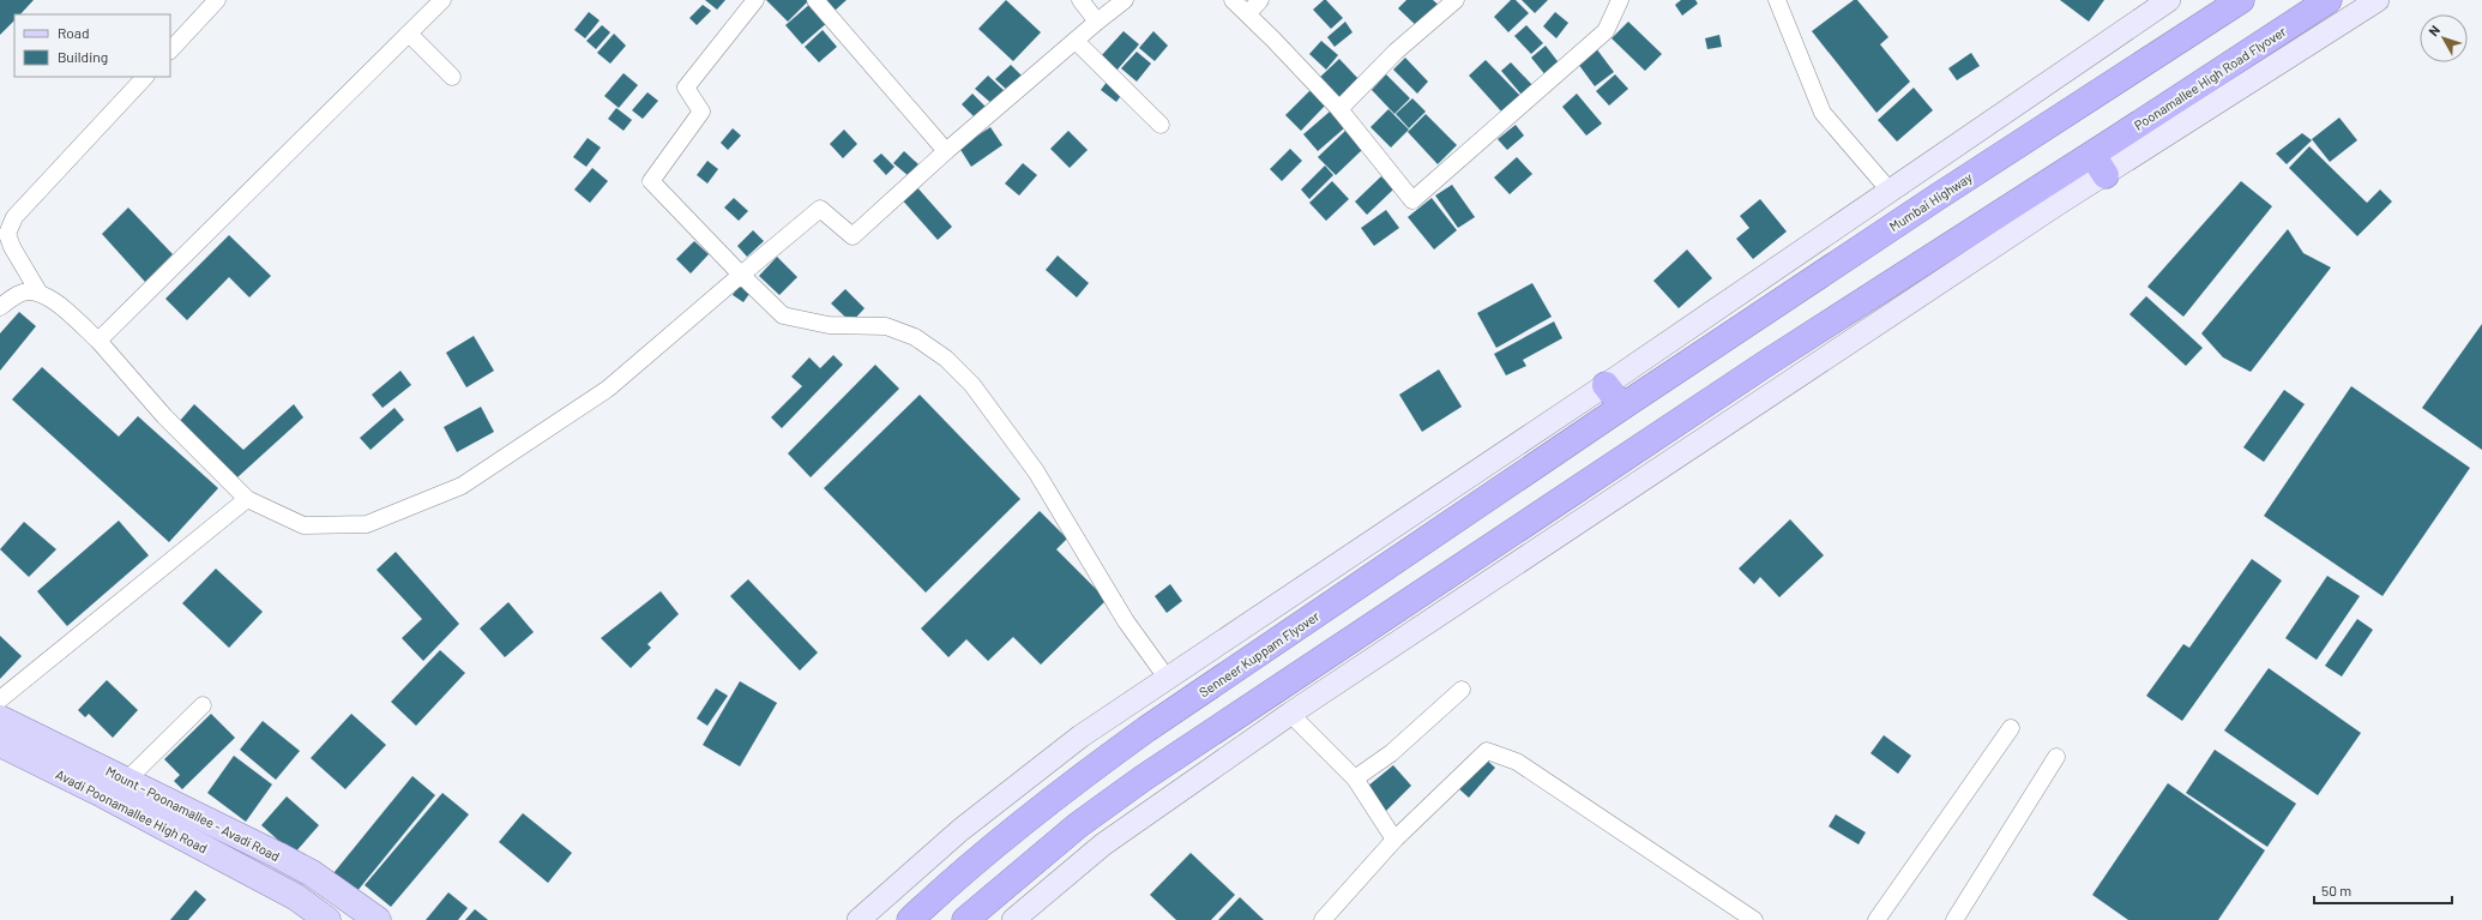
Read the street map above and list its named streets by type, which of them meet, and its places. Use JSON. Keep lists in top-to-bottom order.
{
  "streets": {
    "highway": ["Poonamallee High Road Flyover", "Mumbai Highway", "Senneer Kuppam Flyover"],
    "main road": ["Avadi Poonamallee High Road", "Mount - Poonamallee - Avadi Road"]
  },
  "crossings": [
    ["Mumbai Highway", "Senneer Kuppam Flyover"]
  ],
  "legend": ["Road", "Building"],
  "scale_bar": "50 m",
  "north": "top left"
}
